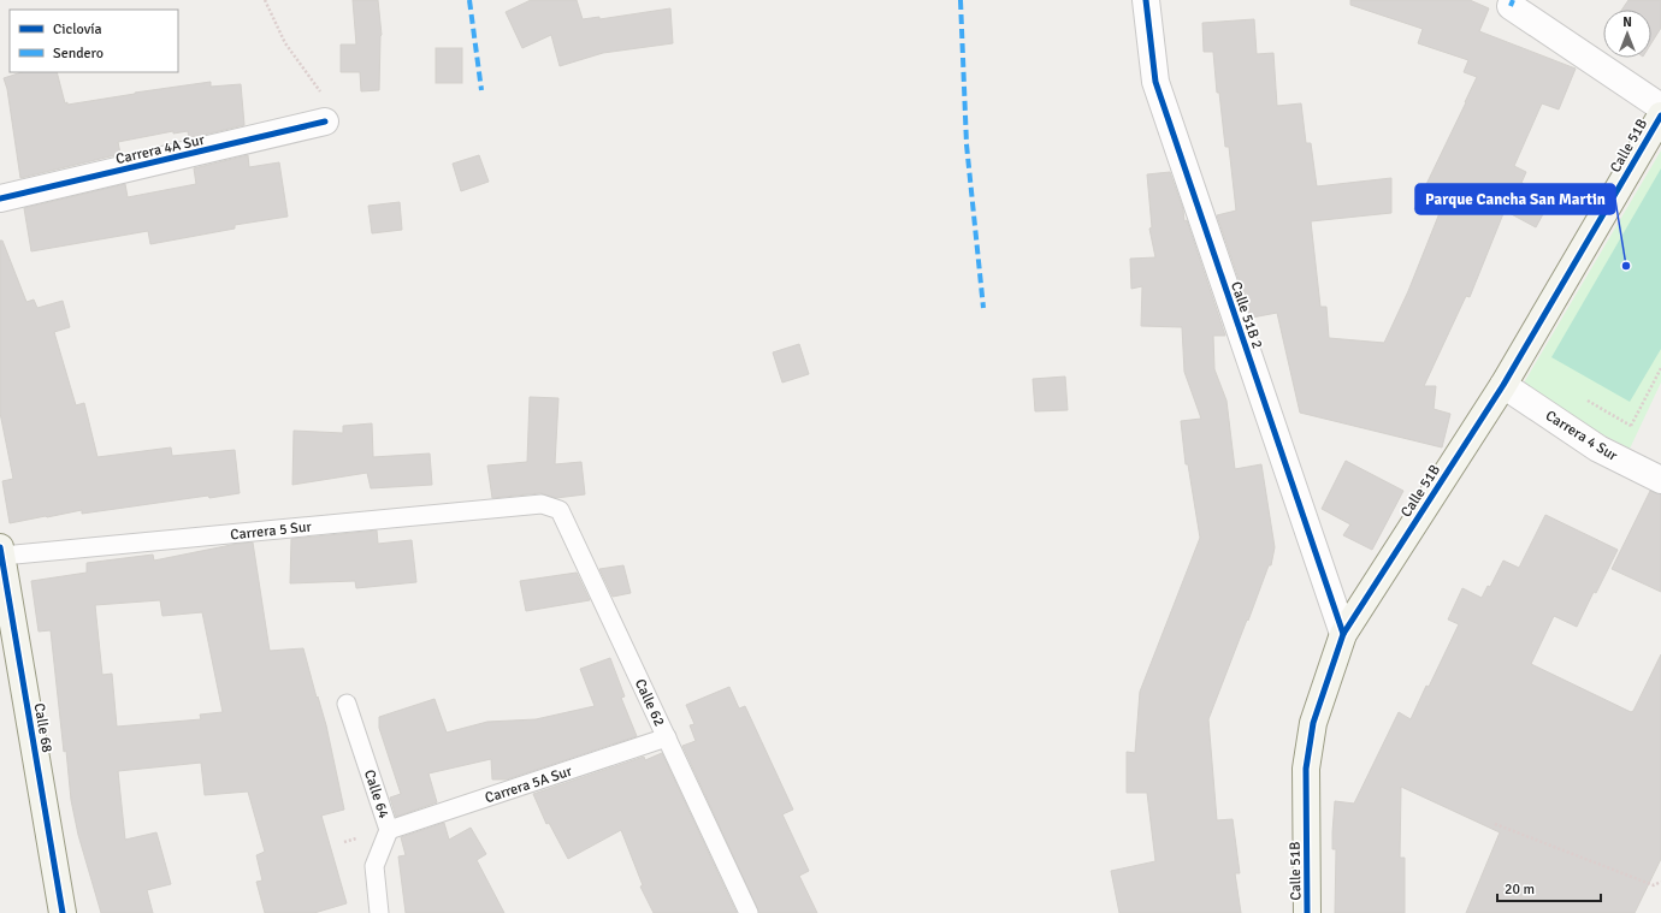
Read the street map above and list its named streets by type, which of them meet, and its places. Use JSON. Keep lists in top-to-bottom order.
{
  "streets": {
    "street": [
      "Calle 51B",
      "Carrera 4A Sur",
      "Calle 51B 2",
      "Carrera 4 Sur",
      "Calle 68"
    ],
    "lane": [
      "Carrera 5 Sur",
      "Calle 62",
      "Carrera 5A Sur",
      "Calle 64"
    ]
  },
  "crossings": [
    ["Calle 51B", "Calle 51B 2"],
    ["Calle 51B", "Carrera 4 Sur"],
    ["Carrera 5 Sur", "Calle 62"],
    ["Carrera 5 Sur", "Calle 68"],
    ["Calle 62", "Carrera 5A Sur"],
    ["Carrera 5A Sur", "Calle 64"]
  ],
  "places": ["Parque Cancha San Martin"],
  "legend": ["Ciclovía", "Sendero"],
  "scale_bar": "20 m",
  "north": "top"
}
